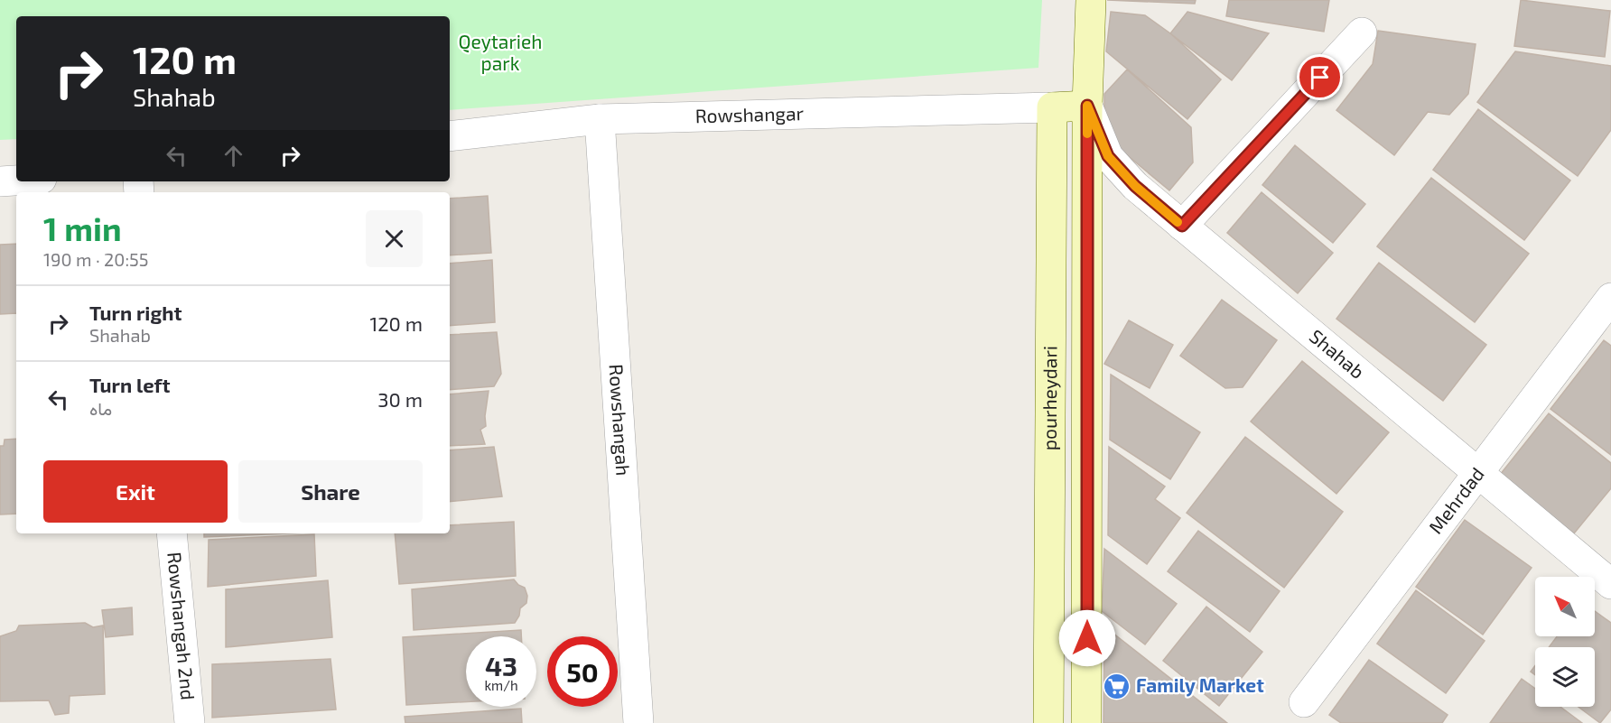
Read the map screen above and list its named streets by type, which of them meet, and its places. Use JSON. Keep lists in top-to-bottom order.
{
  "streets": {
    "main road": ["pourheydari"],
    "street": [
      "Rowshangar",
      "Shahab",
      "Rowshangah",
      "Mehrdad",
      "Rowshangah 2nd"
    ]
  },
  "crossings": [
    ["Rowshangar", "pourheydari"],
    ["Rowshangar", "Rowshangah"],
    ["Shahab", "pourheydari"],
    ["Shahab", "Mehrdad"]
  ],
  "parks": ["Qeytarieh park"],
  "places": {
    "supermarket": ["Family Market"]
  },
  "north": "top left",
  "page": {
    "turn": ["120 m", "Shahab"],
    "heading": ["1 min", "190 m · 20:55"],
    "list": [
      {
        "name": "Turn right",
        "note": "Shahab",
        "value": "120 m"
      },
      {
        "name": "Turn left",
        "note": "ماه",
        "value": "30 m"
      }
    ],
    "buttons": ["Exit", "Share"],
    "speed": "43 km/h",
    "limit": "50"
  }
}
